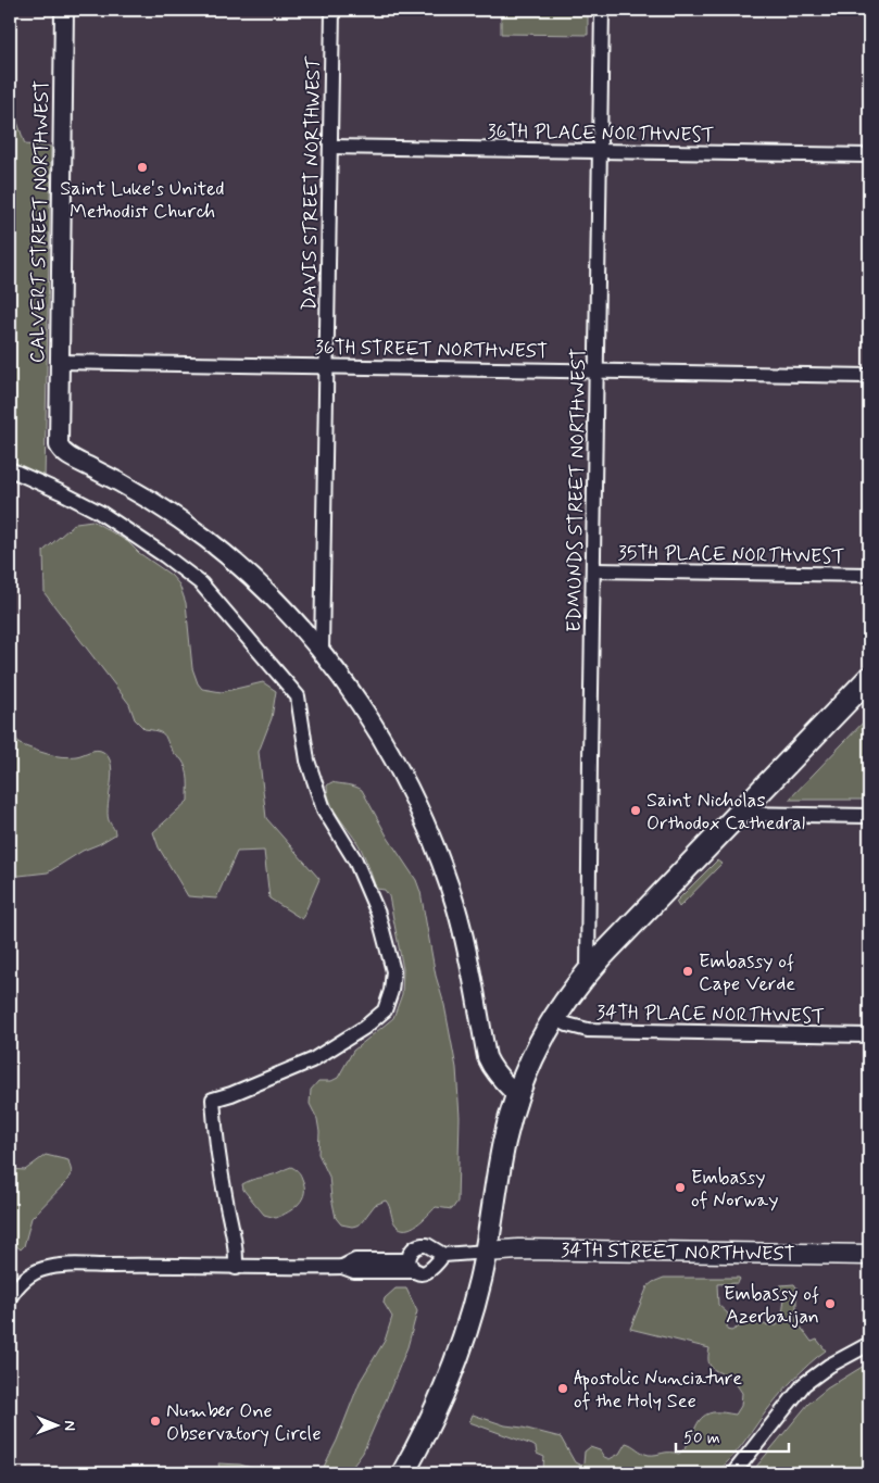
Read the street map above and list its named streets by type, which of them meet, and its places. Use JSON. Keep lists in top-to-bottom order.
{
  "streets": {
    "main road": ["34TH STREET NORTHWEST"],
    "street": [
      "36TH PLACE NORTHWEST",
      "DAVIS STREET NORTHWEST",
      "CALVERT STREET NORTHWEST",
      "36TH STREET NORTHWEST",
      "EDMUNDS STREET NORTHWEST",
      "35TH PLACE NORTHWEST",
      "34TH PLACE NORTHWEST"
    ]
  },
  "crossings": [
    ["36TH PLACE NORTHWEST", "DAVIS STREET NORTHWEST"],
    ["36TH PLACE NORTHWEST", "EDMUNDS STREET NORTHWEST"],
    ["DAVIS STREET NORTHWEST", "CALVERT STREET NORTHWEST"],
    ["DAVIS STREET NORTHWEST", "36TH STREET NORTHWEST"],
    ["CALVERT STREET NORTHWEST", "36TH STREET NORTHWEST"],
    ["36TH STREET NORTHWEST", "EDMUNDS STREET NORTHWEST"],
    ["EDMUNDS STREET NORTHWEST", "35TH PLACE NORTHWEST"]
  ],
  "places": [
    "Saint Luke's United Methodist Church",
    "Saint Nicholas Orthodox Cathedral",
    "Embassy of Cape Verde",
    "Embassy of Norway",
    "Embassy of Azerbaijan",
    "Apostolic Nunciature of the Holy See",
    "Number One Observatory Circle"
  ],
  "scale_bar": "50 m",
  "north": "right"
}
